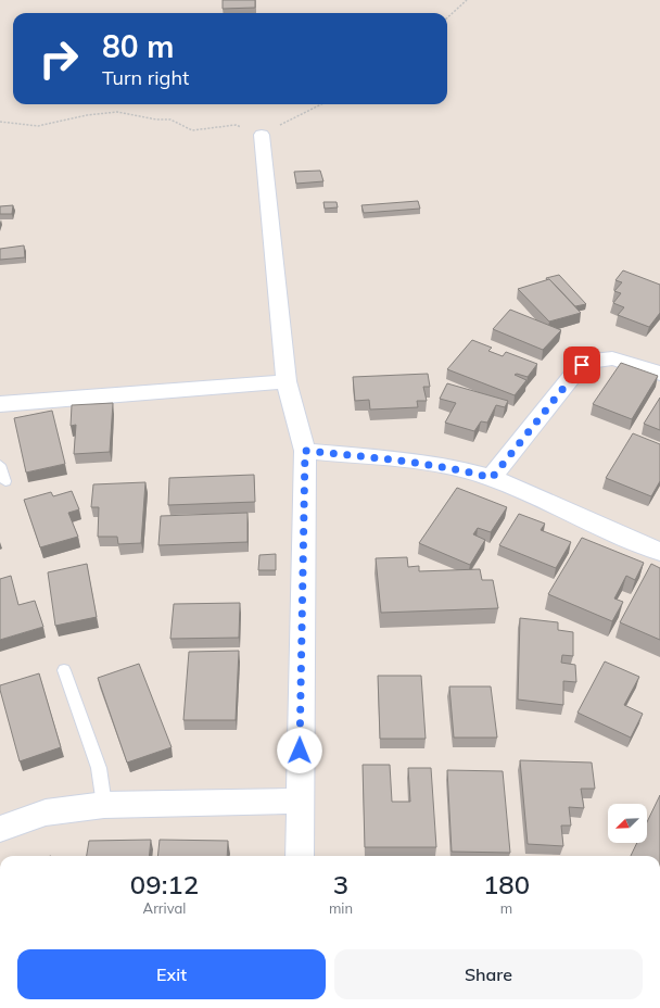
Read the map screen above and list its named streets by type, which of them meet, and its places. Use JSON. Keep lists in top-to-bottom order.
{
  "north": "bottom left",
  "page": {
    "turn": ["80 m", "Turn right"],
    "eta": [
      "09:12",
      "Arrival",
      "3",
      "min",
      "180",
      "m"
    ],
    "buttons": ["Exit", "Share"]
  }
}
